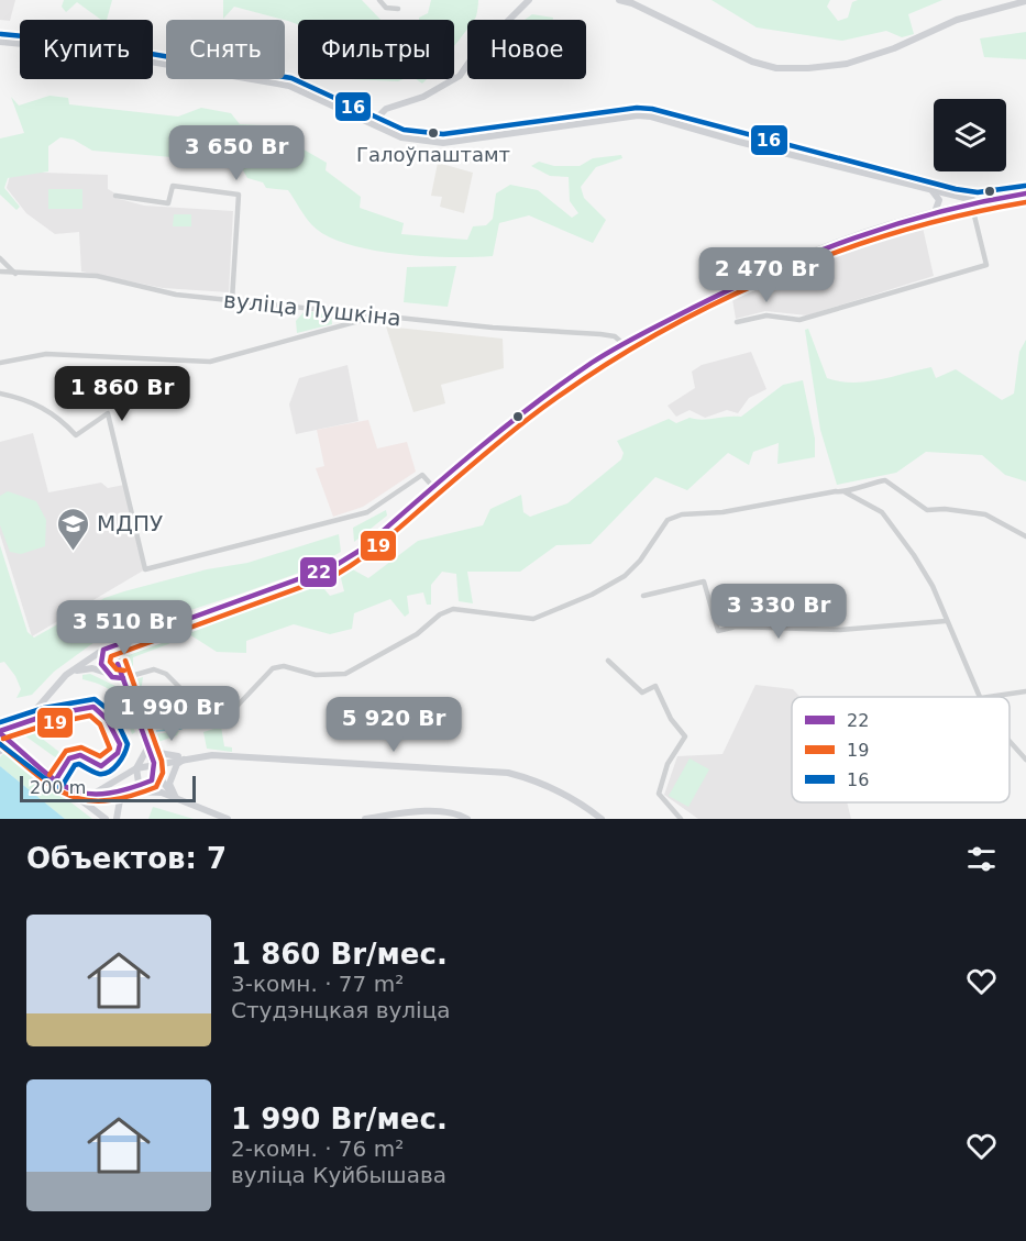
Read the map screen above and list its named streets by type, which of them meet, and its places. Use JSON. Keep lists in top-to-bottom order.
{
  "streets": {
    "street": ["вуліца Пушкіна"]
  },
  "places": {
    "other": ["Галоўпаштамт"],
    "school or university": ["МДПУ"]
  },
  "lines": ["transit line 16", "transit line 22", "transit line 19"],
  "legend": ["22", "19", "16"],
  "scale_bar": "200 m",
  "page": {
    "chip": [
      "Купить",
      "Снять",
      "Фильтры",
      "Новое"
    ],
    "price": [
      "3 650 Br",
      "2 470 Br",
      "1 860 Br",
      "3 330 Br",
      "3 510 Br",
      "1 990 Br",
      "5 920 Br"
    ],
    "scale": "200 m",
    "heading": "Объектов: 7",
    "list": [
      {
        "name": "1 860 Br/мес.",
        "note": "3-комн. · 77 m² · Студэнцкая вуліца"
      },
      {
        "name": "1 990 Br/мес.",
        "note": "2-комн. · 76 m² · вуліца Куйбышава"
      }
    ]
  }
}
